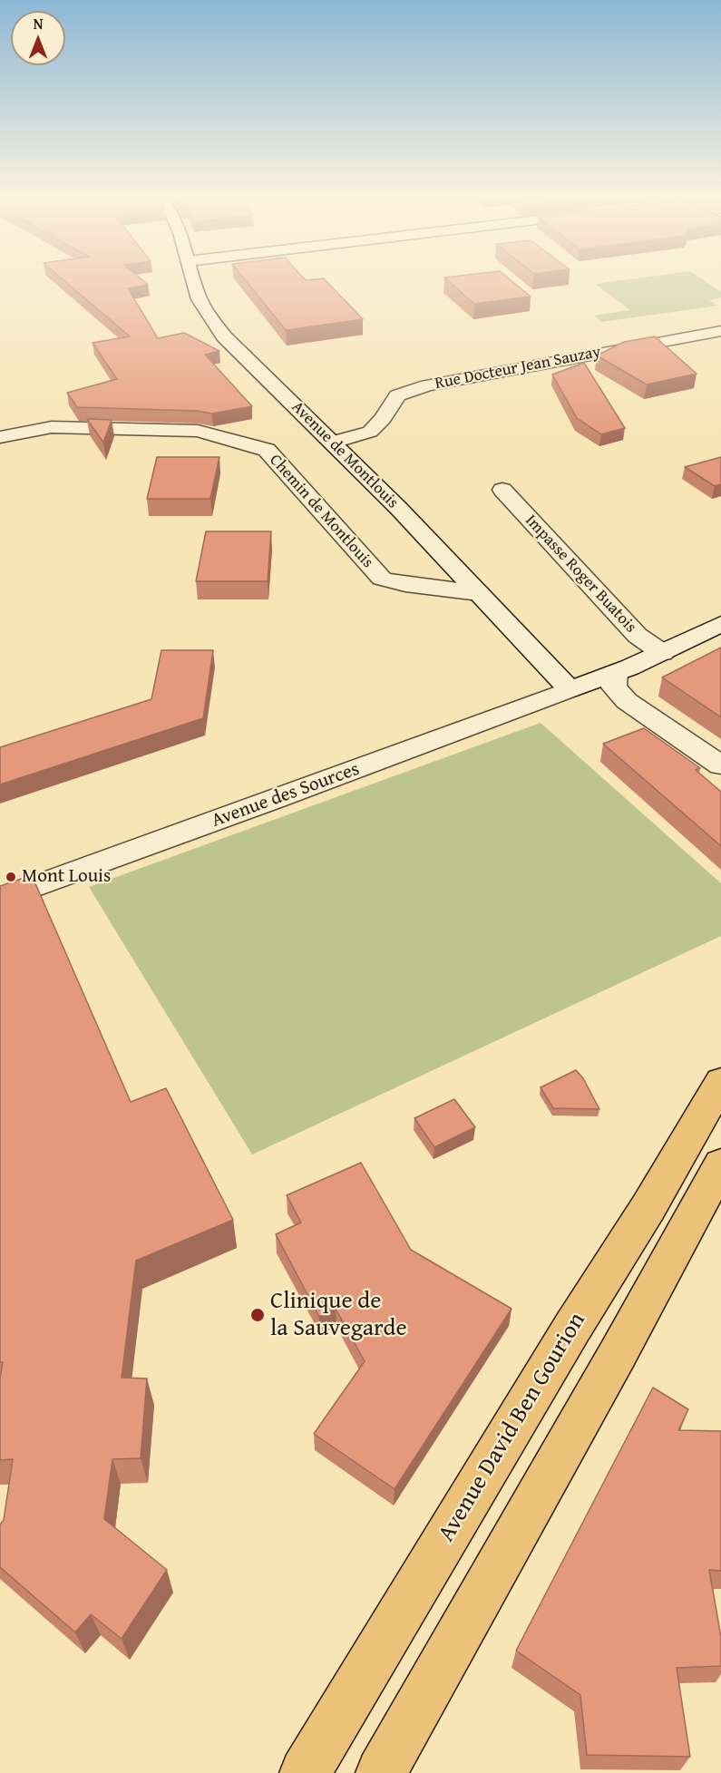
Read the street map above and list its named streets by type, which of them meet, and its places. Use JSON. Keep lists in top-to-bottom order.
{
  "streets": {
    "main road": ["Avenue David Ben Gourion"],
    "street": [
      "Rue Docteur Jean Sauzay",
      "Avenue de Montlouis",
      "Chemin de Montlouis",
      "Impasse Roger Buatois",
      "Avenue des Sources"
    ]
  },
  "crossings": [
    ["Rue Docteur Jean Sauzay", "Avenue de Montlouis"],
    ["Avenue de Montlouis", "Chemin de Montlouis"],
    ["Avenue de Montlouis", "Avenue des Sources"],
    ["Impasse Roger Buatois", "Avenue des Sources"]
  ],
  "places": ["Mont Louis", "Clinique de la Sauvegarde"],
  "north": "top"
}
